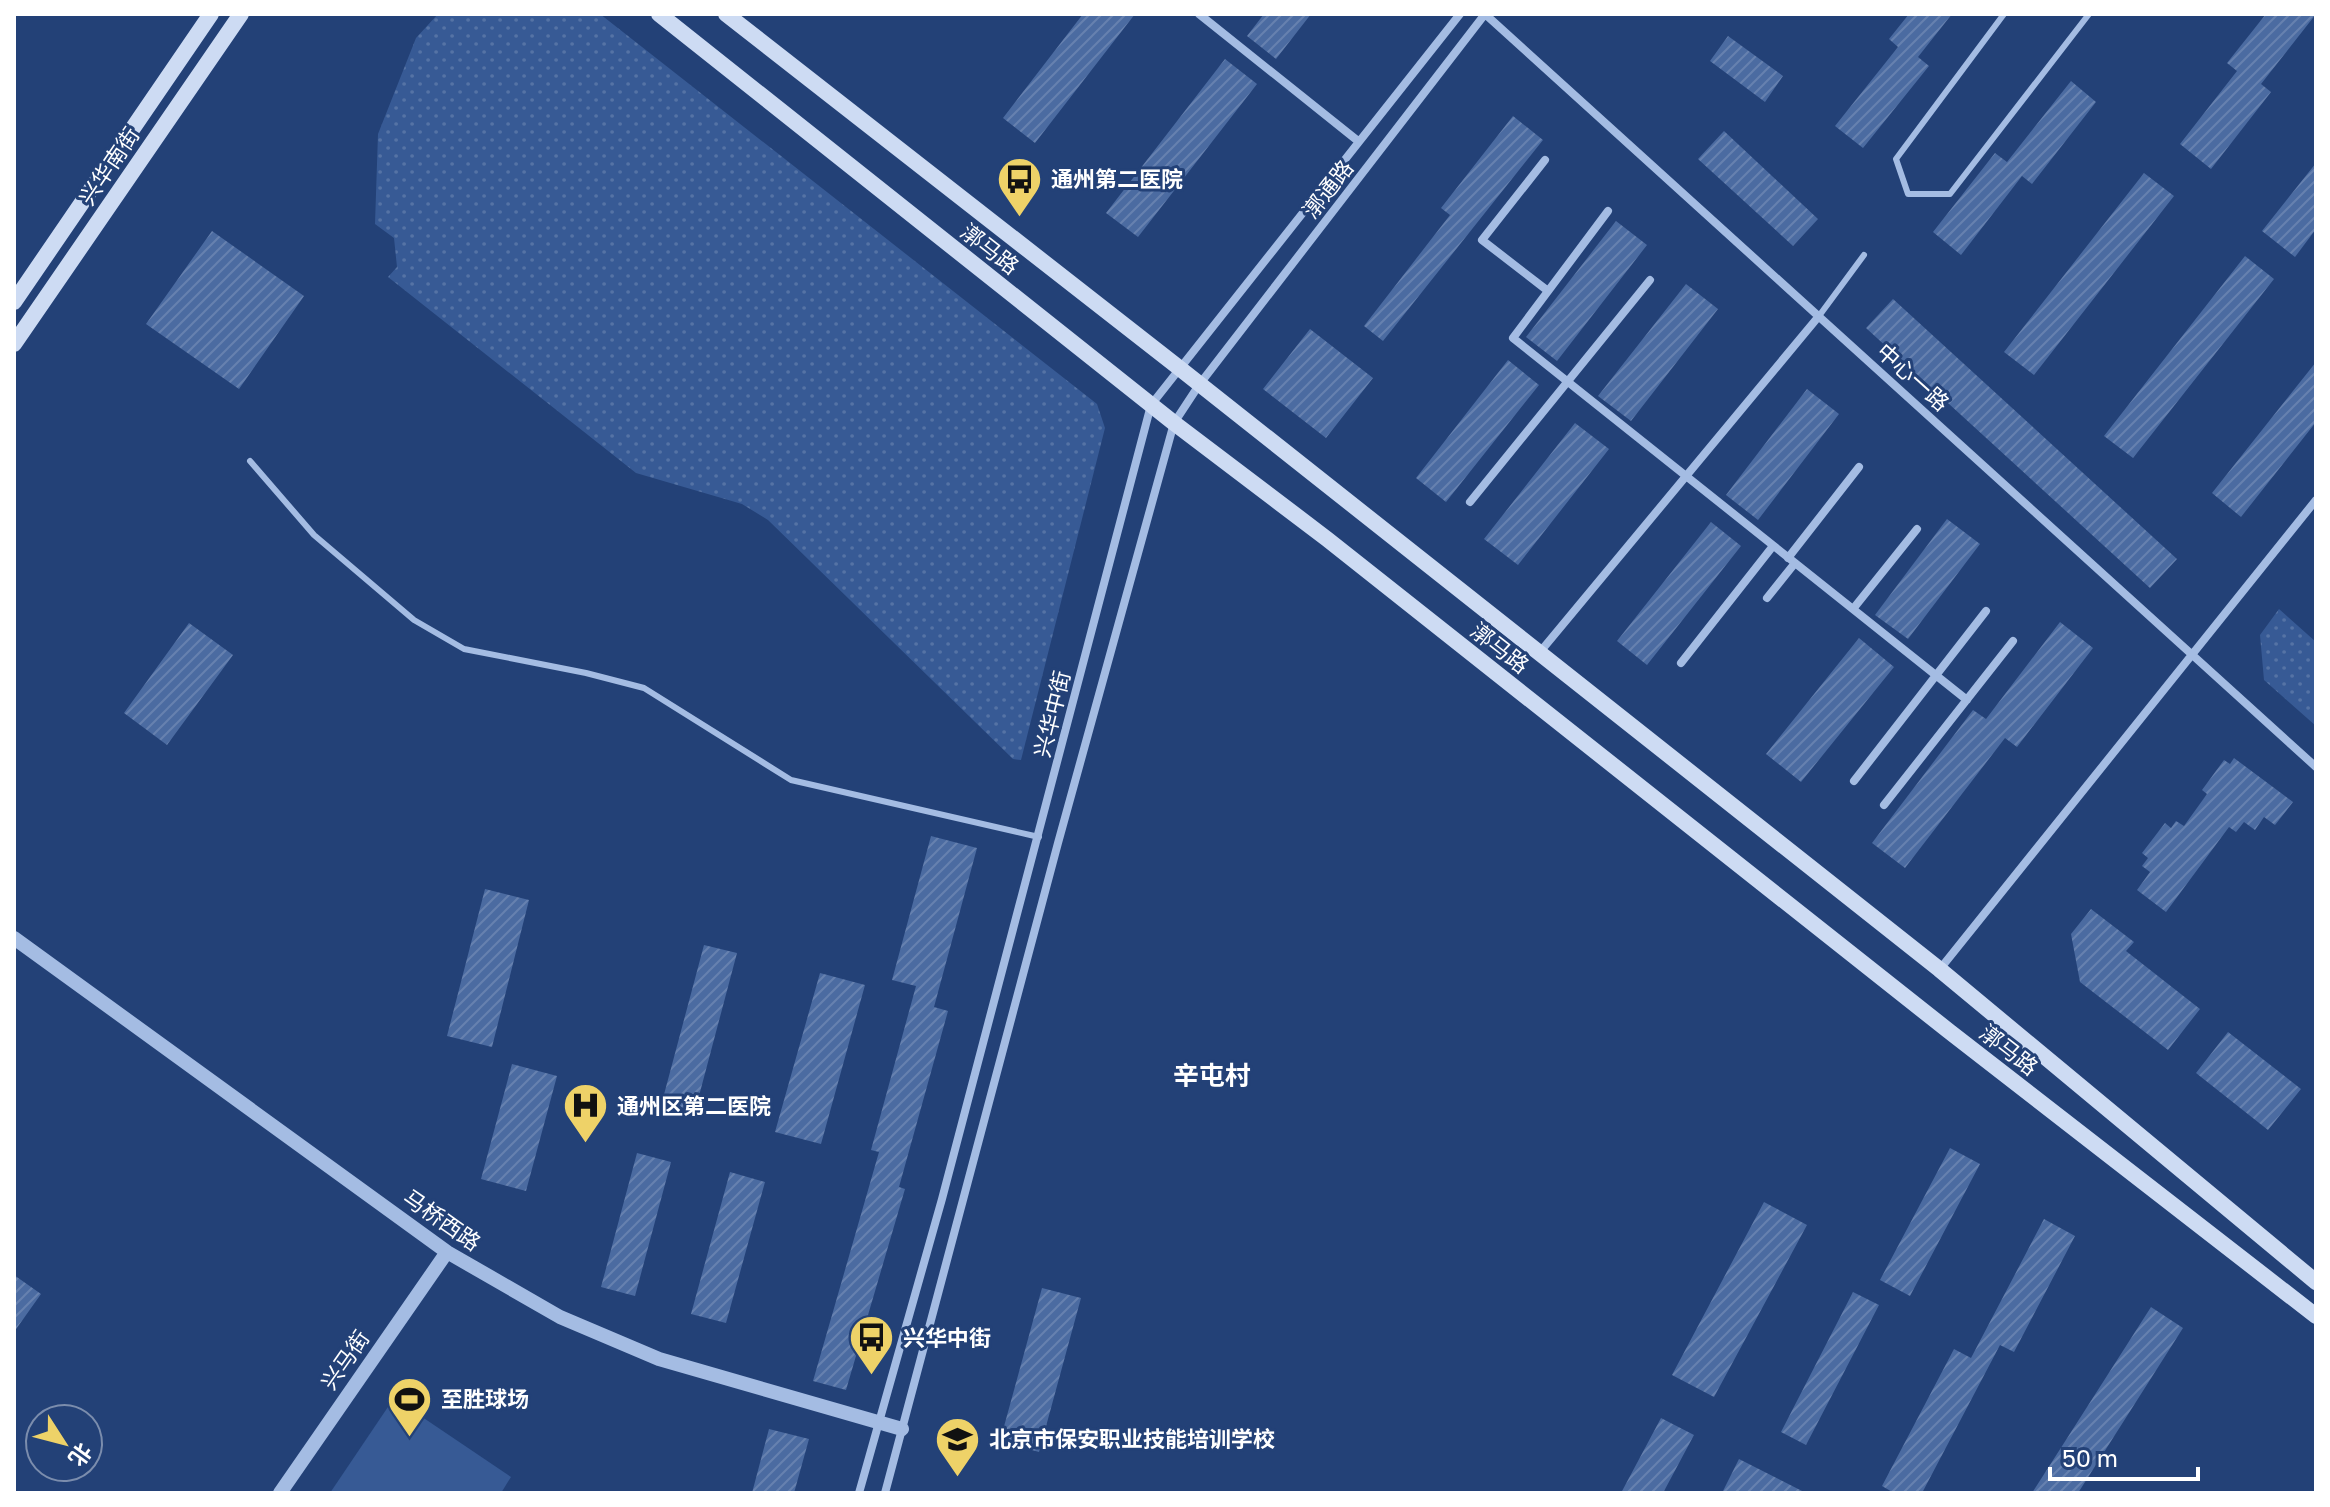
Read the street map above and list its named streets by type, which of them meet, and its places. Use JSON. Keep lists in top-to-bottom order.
{
  "streets": {
    "main road": ["兴华南街", "漷马路"],
    "street": [
      "漷通路",
      "中心一路",
      "兴华中街",
      "马桥西路",
      "兴马街"
    ]
  },
  "crossings": [
    ["漷通路", "漷马路"],
    ["漷通路", "中心一路"],
    ["漷通路", "兴华中街"],
    ["漷马路", "兴华中街"],
    ["兴华中街", "马桥西路"],
    ["马桥西路", "兴马街"]
  ],
  "districts": ["辛屯村"],
  "places": {
    "bus stop": ["通州第二医院", "兴华中街"],
    "hospital": ["通州区第二医院"],
    "sports": ["至胜球场"],
    "school or university": ["北京市保安职业技能培训学校"]
  },
  "scale_bar": "50 m",
  "north": "bottom right"
}
